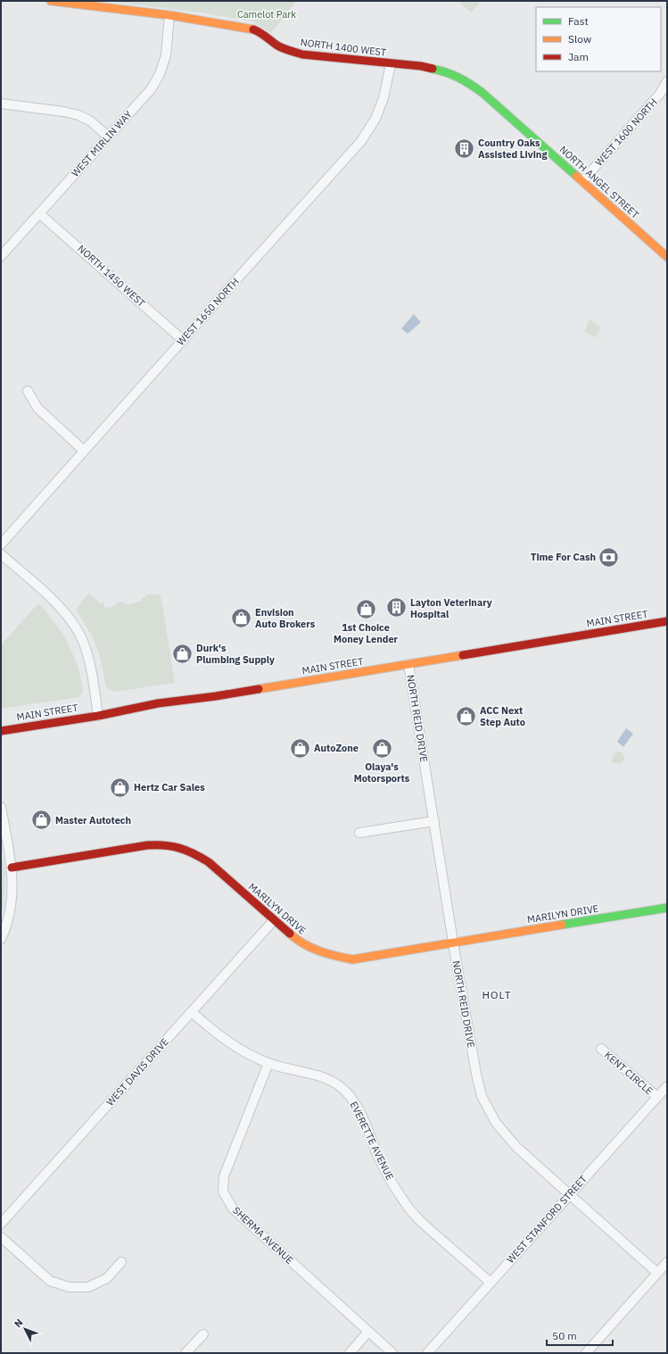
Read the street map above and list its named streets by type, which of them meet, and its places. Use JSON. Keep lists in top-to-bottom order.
{
  "streets": {
    "street": [
      "NORTH 1400 WEST",
      "WEST 1600 NORTH",
      "WEST MIRLIN WAY",
      "NORTH ANGEL STREET",
      "NORTH 1450 WEST",
      "WEST 1650 NORTH",
      "MAIN STREET",
      "NORTH REID DRIVE",
      "MARILYN DRIVE",
      "WEST DAVIS DRIVE",
      "KENT CIRCLE",
      "EVERETTE AVENUE",
      "WEST STANFORD STREET",
      "SHERMA AVENUE"
    ]
  },
  "crossings": [
    ["NORTH 1400 WEST", "WEST MIRLIN WAY"],
    ["NORTH 1400 WEST", "NORTH ANGEL STREET"],
    ["NORTH 1400 WEST", "WEST 1650 NORTH"],
    ["WEST 1600 NORTH", "NORTH ANGEL STREET"],
    ["WEST MIRLIN WAY", "NORTH 1450 WEST"],
    ["NORTH 1450 WEST", "WEST 1650 NORTH"],
    ["MAIN STREET", "NORTH REID DRIVE"],
    ["NORTH REID DRIVE", "MARILYN DRIVE"],
    ["NORTH REID DRIVE", "WEST STANFORD STREET"],
    ["MARILYN DRIVE", "WEST DAVIS DRIVE"],
    ["WEST DAVIS DRIVE", "EVERETTE AVENUE"],
    ["KENT CIRCLE", "WEST STANFORD STREET"],
    ["EVERETTE AVENUE", "WEST STANFORD STREET"],
    ["EVERETTE AVENUE", "SHERMA AVENUE"]
  ],
  "districts": ["HOLT"],
  "parks": ["Camelot Park"],
  "places": {
    "building": ["Country Oaks Assisted Living", "Layton Veterinary Hospital"],
    "bank": ["Time For Cash"],
    "shop": [
      "1st Choice Money Lender",
      "Envision Auto Brokers",
      "Durk's Plumbing Supply",
      "ACC Next Step Auto",
      "AutoZone",
      "Olaya's Motorsports",
      "Hertz Car Sales",
      "Master Autotech"
    ]
  },
  "legend": ["Fast", "Slow", "Jam"],
  "scale_bar": "50 m",
  "north": "top left"
}
